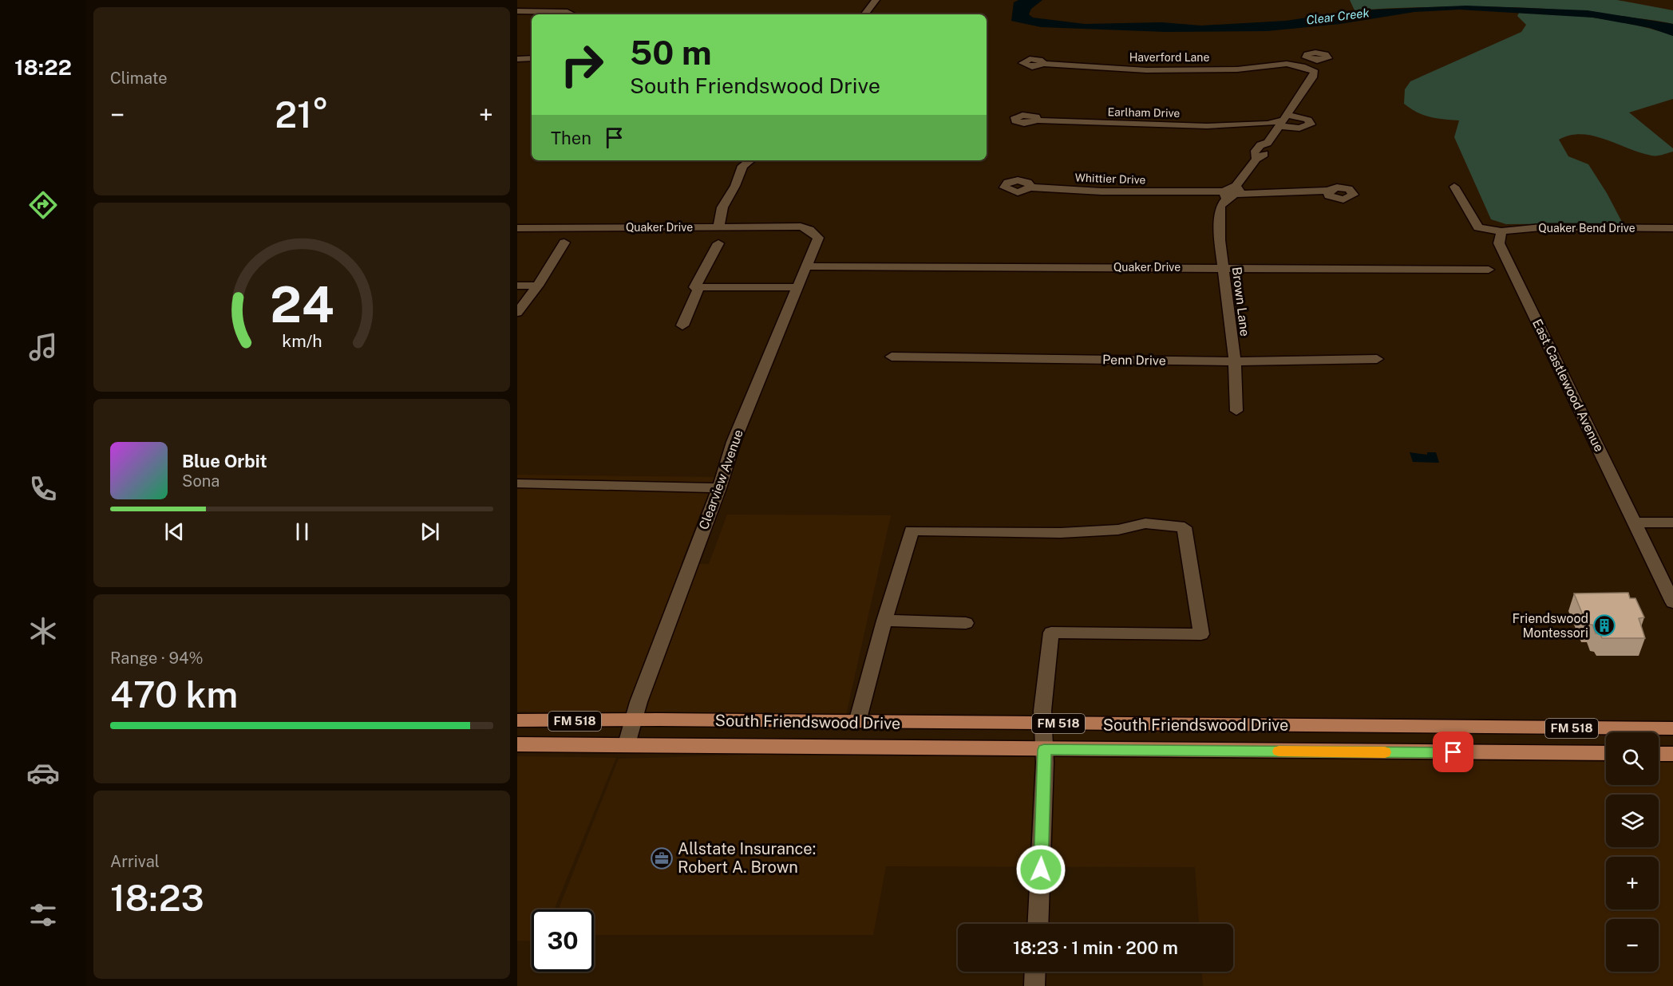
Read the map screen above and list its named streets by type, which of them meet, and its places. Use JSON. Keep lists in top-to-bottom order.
{
  "streets": {
    "main road": ["FM 518", "South Friendswood Drive"],
    "street": [
      "Haverford Lane",
      "Earlham Drive",
      "Whittier Drive",
      "Quaker Drive",
      "Quaker Bend Drive",
      "Brown Lane",
      "Penn Drive",
      "East Castlewood Avenue",
      "Clearview Avenue"
    ]
  },
  "crossings": [
    ["Haverford Lane", "Earlham Drive"],
    ["Whittier Drive", "Brown Lane"],
    ["Quaker Drive", "Brown Lane"],
    ["Quaker Drive", "Clearview Avenue"],
    ["Quaker Bend Drive", "East Castlewood Avenue"],
    ["Brown Lane", "Penn Drive"],
    ["Clearview Avenue", "South Friendswood Drive"]
  ],
  "water": ["Clear Creek"],
  "places": {
    "building": ["Friendswood Montessori"],
    "office": ["Allstate Insurance: Robert A. Brown"]
  },
  "page": {
    "tabs": "18:22",
    "tile": [
      "Climate",
      ["Range · 94%", "470 km"],
      ["Arrival", "18:23"]
    ],
    "turn": ["50 m", "South Friendswood Drive"],
    "heat": ["−", "21°", "+"],
    "then": "Then",
    "song": ["Blue Orbit", "Sona"],
    "map_buttons": ["+", "−"],
    "limit": "30",
    "trip": "18:23 · 1 min · 200 m",
    "gauge": ["24", "km/h"]
  }
}
